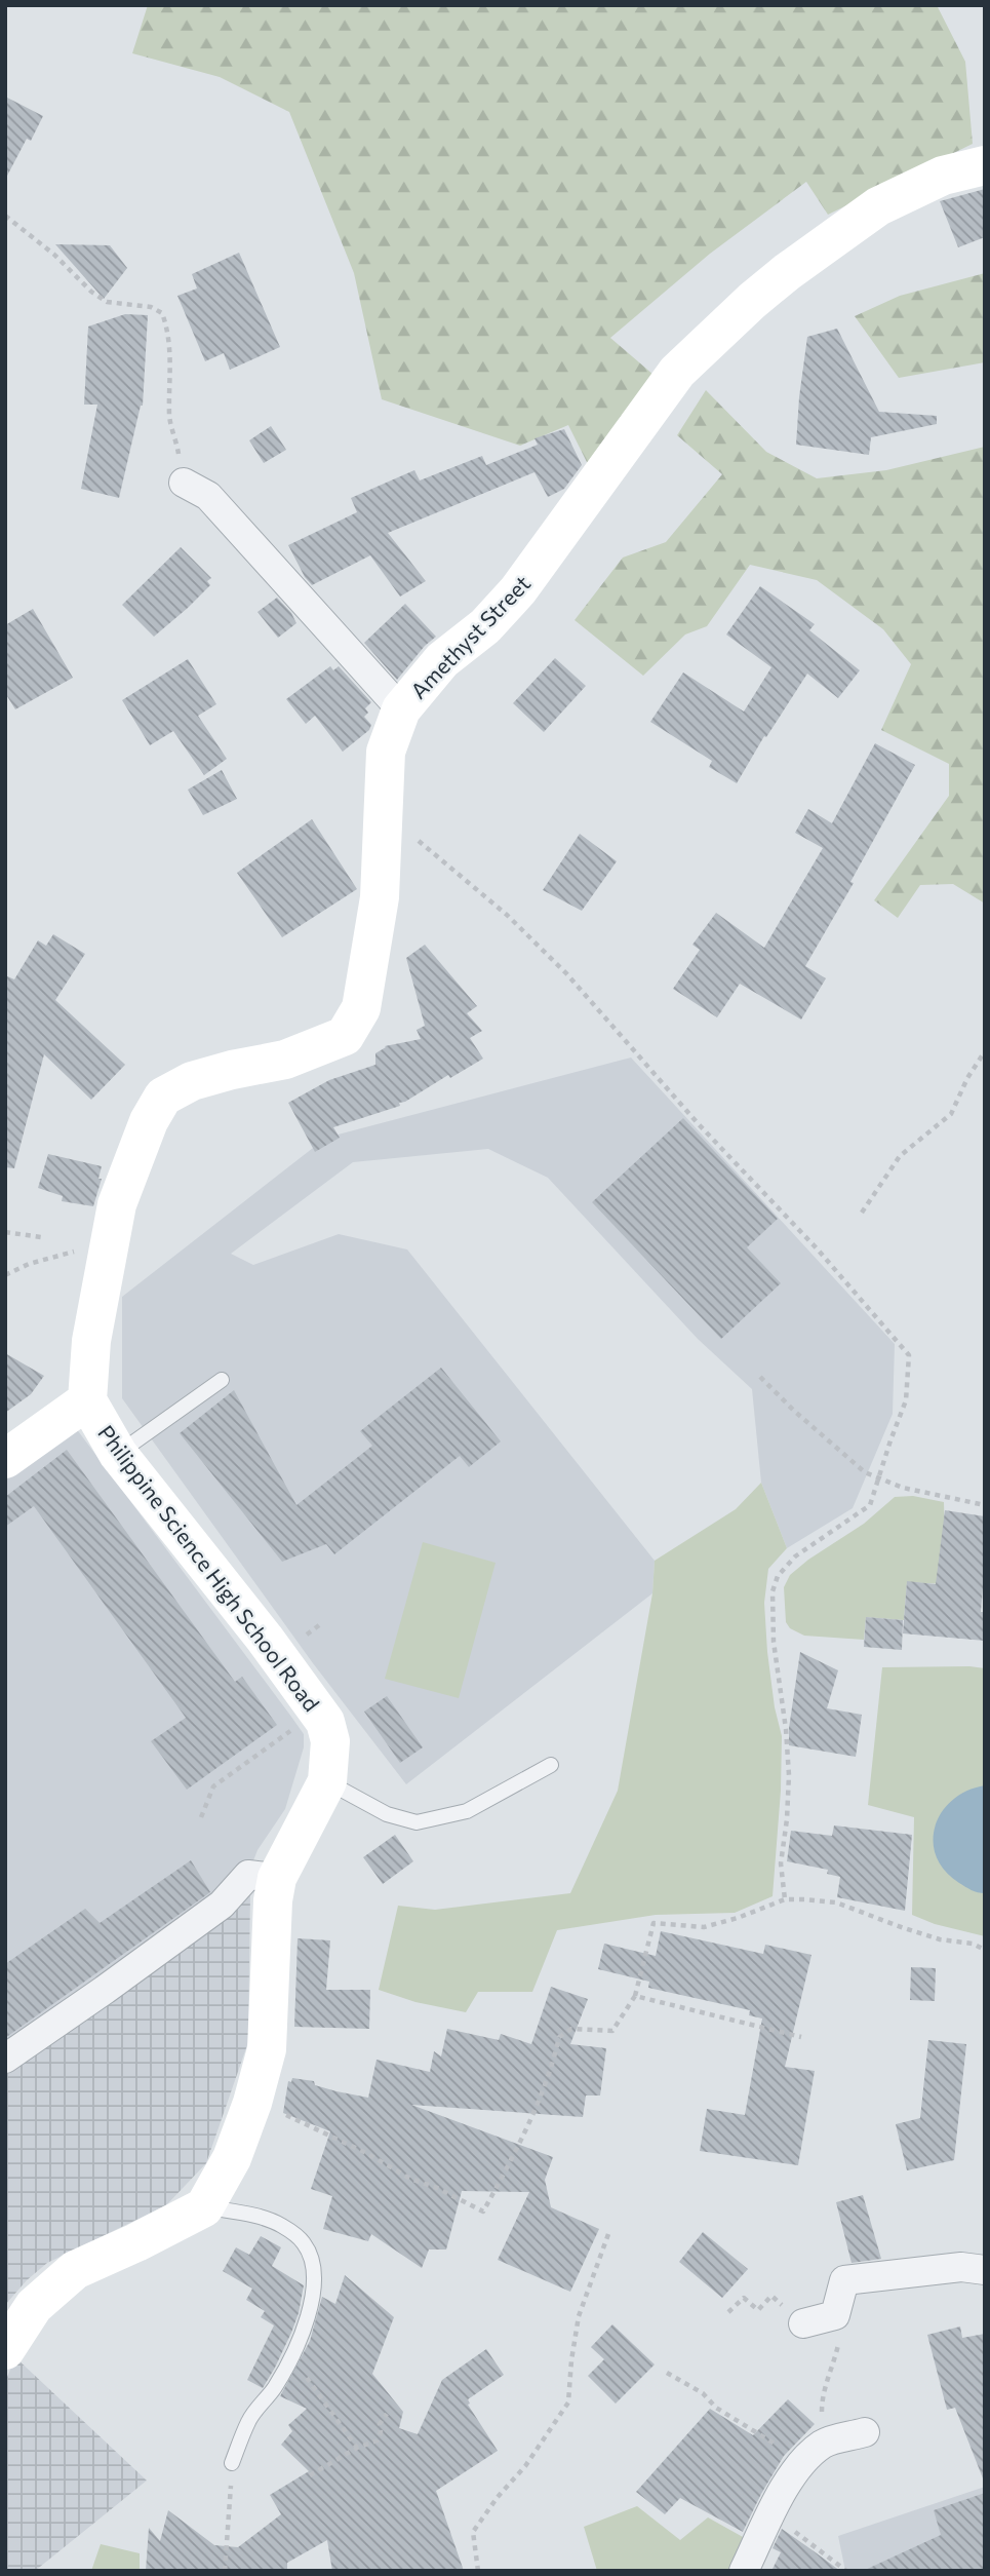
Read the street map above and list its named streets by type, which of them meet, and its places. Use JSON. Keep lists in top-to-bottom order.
{
  "streets": {
    "street": ["Amethyst Street", "Philippine Science High School Road"]
  },
  "crossings": [
    ["Amethyst Street", "Philippine Science High School Road"]
  ]
}
